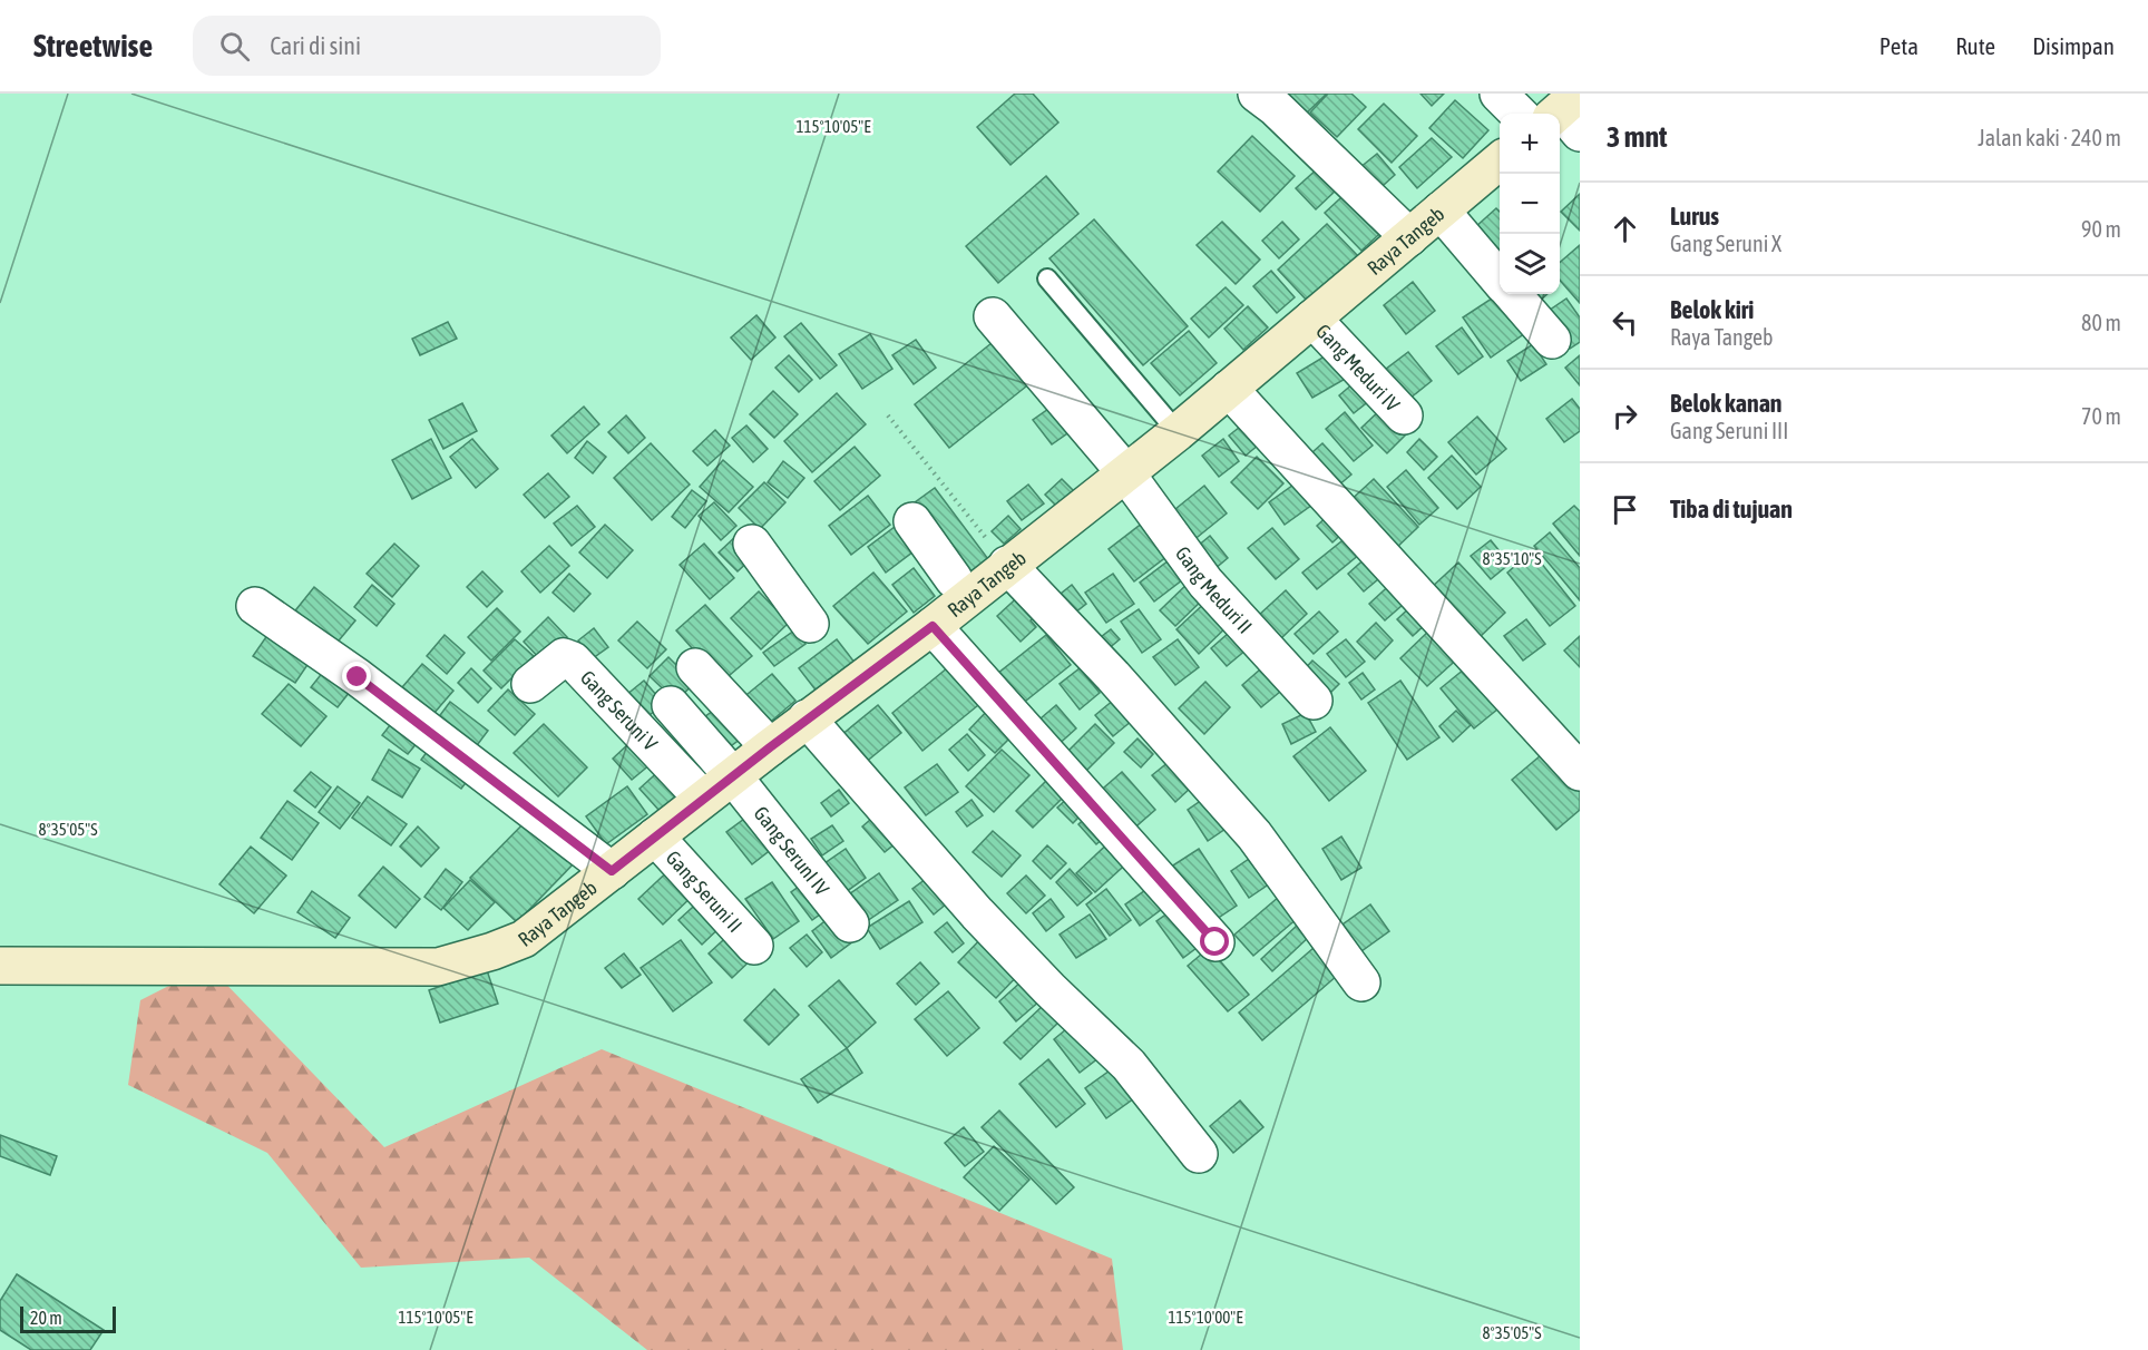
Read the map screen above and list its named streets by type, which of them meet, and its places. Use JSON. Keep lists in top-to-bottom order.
{
  "streets": {
    "street": [
      "Raya Tangeb",
      "Gang Meduri IV",
      "Gang Meduri II",
      "Gang Seruni V",
      "Gang SerunI IV",
      "Gang Seruni II"
    ]
  },
  "crossings": [
    ["Raya Tangeb", "Gang Meduri IV"],
    ["Raya Tangeb", "Gang Meduri II"],
    ["Raya Tangeb", "Gang Seruni V"],
    ["Raya Tangeb", "Gang SerunI IV"],
    ["Raya Tangeb", "Gang Seruni II"]
  ],
  "scale_bar": "20 m",
  "page": {
    "header": "Streetwise",
    "search": "Cari di sini",
    "nav": ["Peta", "Rute", "Disimpan"],
    "heading": ["3 mnt", "Jalan kaki · 240 m"],
    "map_buttons": ["+", "−"],
    "list": [
      ["Lurus", "Gang Seruni X", "90 m"],
      ["Belok kiri", "Raya Tangeb", "80 m"],
      ["Belok kanan", "Gang Seruni III", "70 m"],
      "Tiba di tujuan"
    ],
    "scale": "20 m"
  },
  "coordinates": [
    "115°10'05\"E",
    "8°35'10\"S",
    "8°35'05\"S",
    "115°10'00\"E"
  ]
}
